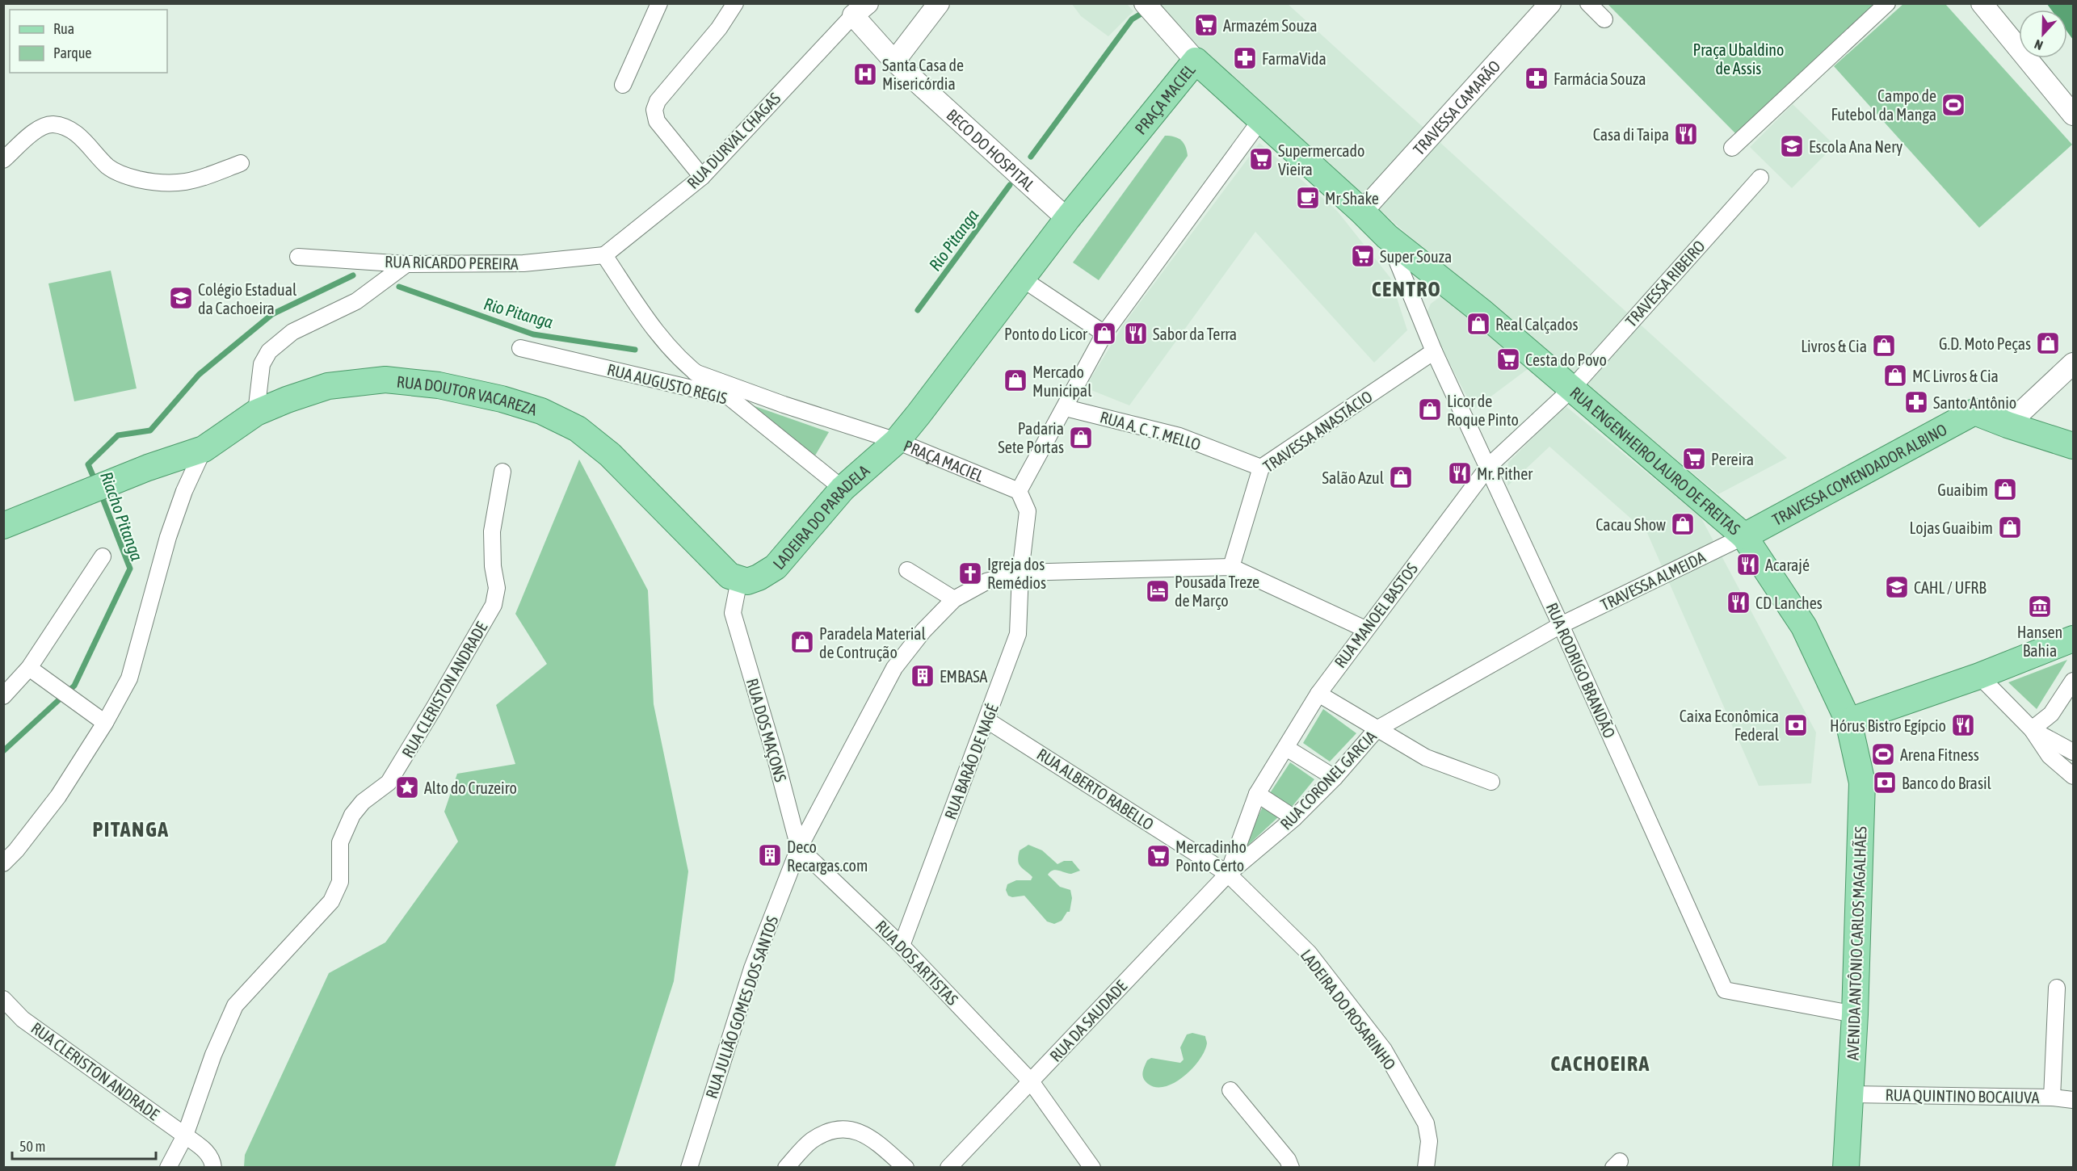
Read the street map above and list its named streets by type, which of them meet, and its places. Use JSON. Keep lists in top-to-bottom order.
{
  "streets": {
    "main road": [
      "PRAÇA MACIEL",
      "RUA DOUTOR VACAREZA",
      "RUA ENGENHEIRO LAURO DE FREITAS",
      "TRAVESSA COMENDADOR ALBINO",
      "LADEIRA DO PARADELA",
      "AVENIDA ANTÔNIO CARLOS MAGALHÃES"
    ],
    "street": [
      "TRAVESSA CAMARÃO",
      "RUA DURVAL CHAGAS",
      "BECO DO HOSPITAL",
      "RUA RICARDO PEREIRA",
      "TRAVESSA RIBEIRO",
      "RUA AUGUSTO REGIS",
      "RUA A. C. T. MELLO",
      "TRAVESSA ANASTÁCIO",
      "TRAVESSA ALMEIDA",
      "RUA MANOEL BASTOS",
      "RUA RODRIGO BRANDÃO",
      "RUA CLERISTON ANDRADE",
      "RUA DOS MAÇONS",
      "RUA BARÃO DE NAGÉ",
      "RUA CORONEL GARCIA",
      "RUA ALBERTO RABELLO",
      "RUA DOS ARTISTAS",
      "RUA JULIÃO GOMES DOS SANTOS",
      "LADEIRA DO ROSARINHO",
      "RUA DA SAUDADE",
      "RUA QUINTINO BOCAIUVA"
    ]
  },
  "crossings": [
    ["PRAÇA MACIEL", "TRAVESSA CAMARÃO"],
    ["PRAÇA MACIEL", "BECO DO HOSPITAL"],
    ["PRAÇA MACIEL", "RUA ENGENHEIRO LAURO DE FREITAS"],
    ["PRAÇA MACIEL", "LADEIRA DO PARADELA"],
    ["TRAVESSA CAMARÃO", "RUA ENGENHEIRO LAURO DE FREITAS"],
    ["RUA DURVAL CHAGAS", "BECO DO HOSPITAL"],
    ["RUA DURVAL CHAGAS", "RUA RICARDO PEREIRA"],
    ["TRAVESSA RIBEIRO", "RUA ENGENHEIRO LAURO DE FREITAS"],
    ["TRAVESSA RIBEIRO", "RUA MANOEL BASTOS"],
    ["RUA AUGUSTO REGIS", "LADEIRA DO PARADELA"],
    ["RUA DOUTOR VACAREZA", "LADEIRA DO PARADELA"],
    ["RUA DOUTOR VACAREZA", "RUA DOS MAÇONS"],
    ["RUA A. C. T. MELLO", "TRAVESSA ANASTÁCIO"],
    ["TRAVESSA ANASTÁCIO", "RUA RODRIGO BRANDÃO"],
    ["TRAVESSA ANASTÁCIO", "RUA JULIÃO GOMES DOS SANTOS"],
    ["RUA ENGENHEIRO LAURO DE FREITAS", "TRAVESSA COMENDADOR ALBINO"],
    ["RUA ENGENHEIRO LAURO DE FREITAS", "TRAVESSA ALMEIDA"],
    ["RUA ENGENHEIRO LAURO DE FREITAS", "RUA MANOEL BASTOS"],
    ["RUA ENGENHEIRO LAURO DE FREITAS", "RUA RODRIGO BRANDÃO"],
    ["RUA ENGENHEIRO LAURO DE FREITAS", "AVENIDA ANTÔNIO CARLOS MAGALHÃES"],
    ["TRAVESSA COMENDADOR ALBINO", "TRAVESSA ALMEIDA"],
    ["LADEIRA DO PARADELA", "RUA DOS MAÇONS"],
    ["TRAVESSA ALMEIDA", "RUA RODRIGO BRANDÃO"],
    ["TRAVESSA ALMEIDA", "RUA CORONEL GARCIA"],
    ["RUA MANOEL BASTOS", "RUA RODRIGO BRANDÃO"],
    ["RUA MANOEL BASTOS", "RUA CORONEL GARCIA"],
    ["RUA MANOEL BASTOS", "RUA ALBERTO RABELLO"],
    ["RUA MANOEL BASTOS", "LADEIRA DO ROSARINHO"],
    ["RUA MANOEL BASTOS", "RUA DA SAUDADE"],
    ["RUA RODRIGO BRANDÃO", "RUA CORONEL GARCIA"],
    ["RUA RODRIGO BRANDÃO", "AVENIDA ANTÔNIO CARLOS MAGALHÃES"],
    ["RUA DOS MAÇONS", "RUA DOS ARTISTAS"],
    ["RUA DOS MAÇONS", "RUA JULIÃO GOMES DOS SANTOS"],
    ["RUA BARÃO DE NAGÉ", "RUA ALBERTO RABELLO"],
    ["RUA BARÃO DE NAGÉ", "RUA DOS ARTISTAS"],
    ["RUA BARÃO DE NAGÉ", "RUA JULIÃO GOMES DOS SANTOS"],
    ["RUA CORONEL GARCIA", "RUA ALBERTO RABELLO"],
    ["RUA CORONEL GARCIA", "LADEIRA DO ROSARINHO"],
    ["RUA CORONEL GARCIA", "RUA DA SAUDADE"],
    ["RUA ALBERTO RABELLO", "LADEIRA DO ROSARINHO"],
    ["RUA ALBERTO RABELLO", "RUA DA SAUDADE"],
    ["AVENIDA ANTÔNIO CARLOS MAGALHÃES", "RUA QUINTINO BOCAIUVA"],
    ["RUA DOS ARTISTAS", "RUA JULIÃO GOMES DOS SANTOS"],
    ["RUA DOS ARTISTAS", "RUA DA SAUDADE"],
    ["LADEIRA DO ROSARINHO", "RUA DA SAUDADE"]
  ],
  "districts": ["CENTRO", "PITANGA", "CACHOEIRA"],
  "water": ["Rio Pitanga", "Riacho Pitanga"],
  "parks": ["Praça Ubaldino de Assis"],
  "places": {
    "supermarket": [
      "Armazém Souza",
      "Supermercado Vieira",
      "Super Souza",
      "Cesta do Povo",
      "Pereira",
      "Mercadinho Ponto Certo"
    ],
    "pharmacy": ["FarmaVida", "Farmácia Souza", "Santo Antônio"],
    "hospital": ["Santa Casa de Misericórdia"],
    "sports": ["Campo de Futebol da Manga", "Arena Fitness"],
    "restaurant": [
      "Casa di Taipa",
      "Sabor da Terra",
      "Mr. Pither",
      "Acarajé",
      "CD Lanches",
      "Hórus Bistro Egípcio"
    ],
    "school or university": ["Escola Ana Nery", "Colégio Estadual da Cachoeira", "CAHL / UFRB"],
    "cafe": ["Mr Shake"],
    "shop": [
      "Real Calçados",
      "Ponto do Licor",
      "G.D. Moto Peças",
      "Livros & Cia",
      "MC Livros & Cia",
      "Mercado Municipal",
      "Licor de Roque Pinto",
      "Padaria Sete Portas",
      "Salão Azul",
      "Guaibim",
      "Cacau Show",
      "Lojas Guaibim",
      "Paradela Material de Contrução"
    ],
    "church": ["Igreja dos Remédios"],
    "hotel": ["Pousada Treze de Março"],
    "museum": ["Hansen Bahia"],
    "building": ["EMBASA", "Deco Recargas.com"],
    "bank": ["Caixa Econômica Federal", "Banco do Brasil"],
    "place": ["Alto do Cruzeiro"]
  },
  "legend": ["Rua", "Parque"],
  "scale_bar": "50 m",
  "north": "bottom"
}
